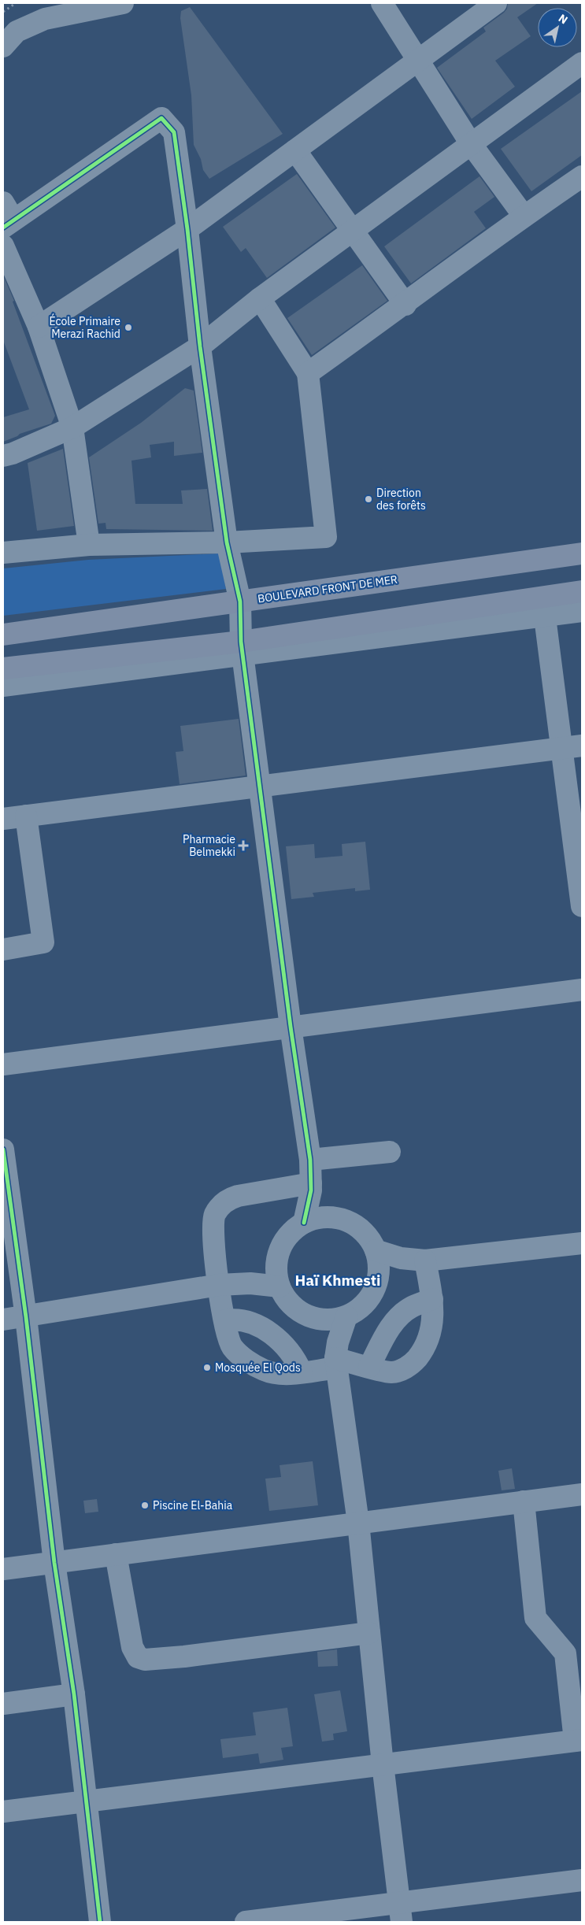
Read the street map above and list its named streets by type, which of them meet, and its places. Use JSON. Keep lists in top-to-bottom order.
{
  "streets": {
    "main road": ["BOULEVARD FRONT DE MER"]
  },
  "districts": ["Haï Khmesti"],
  "places": {
    "other": [
      "École Primaire Merazi Rachid",
      "Direction des forêts",
      "Mosquée El Qods",
      "Piscine El-Bahia"
    ],
    "health": ["Pharmacie Belmekki"]
  },
  "north": "top right"
}
